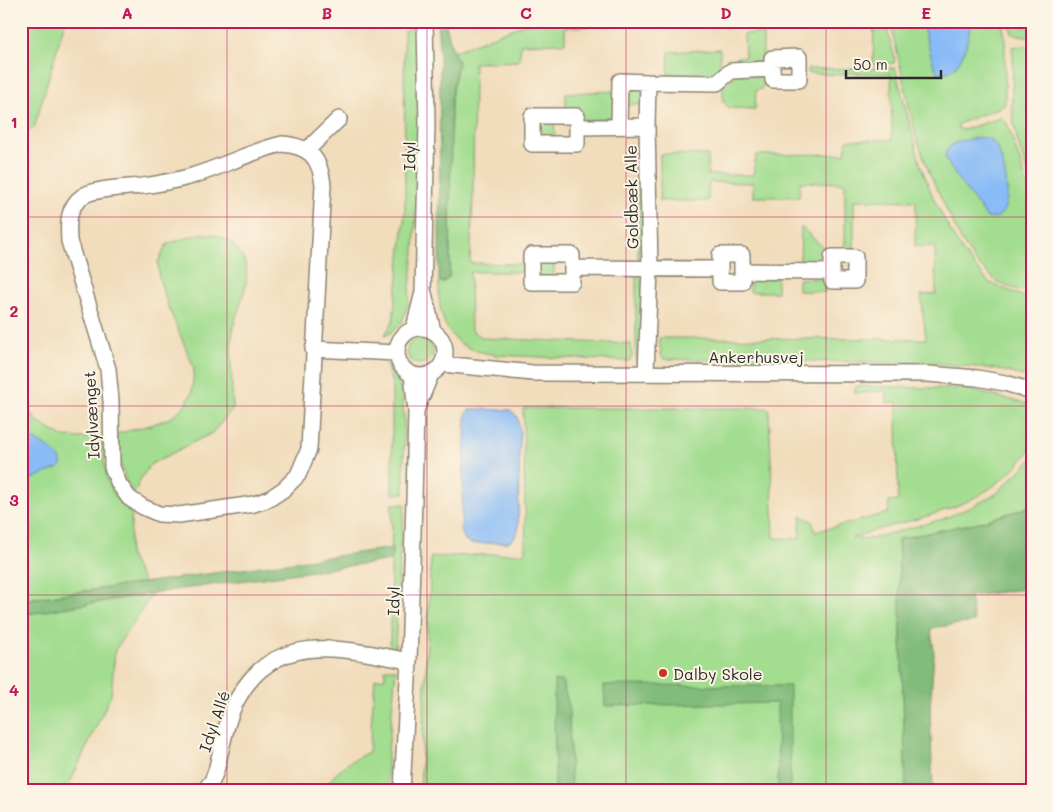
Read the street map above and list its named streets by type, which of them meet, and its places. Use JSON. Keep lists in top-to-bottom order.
{
  "streets": {
    "street": [
      "Idyl",
      "Goldbæk Alle",
      "Ankerhusvej",
      "Idylvænget",
      "Idyl Allé"
    ]
  },
  "crossings": [
    ["Idyl", "Ankerhusvej"],
    ["Idyl", "Idyl Allé"],
    ["Goldbæk Alle", "Ankerhusvej"]
  ],
  "places": ["Dalby Skole"],
  "scale_bar": "50 m",
  "grid": {
    "columns": [
      "A",
      "B",
      "C",
      "D",
      "E"
    ],
    "rows": [
      "1",
      "2",
      "3",
      "4"
    ]
  }
}
